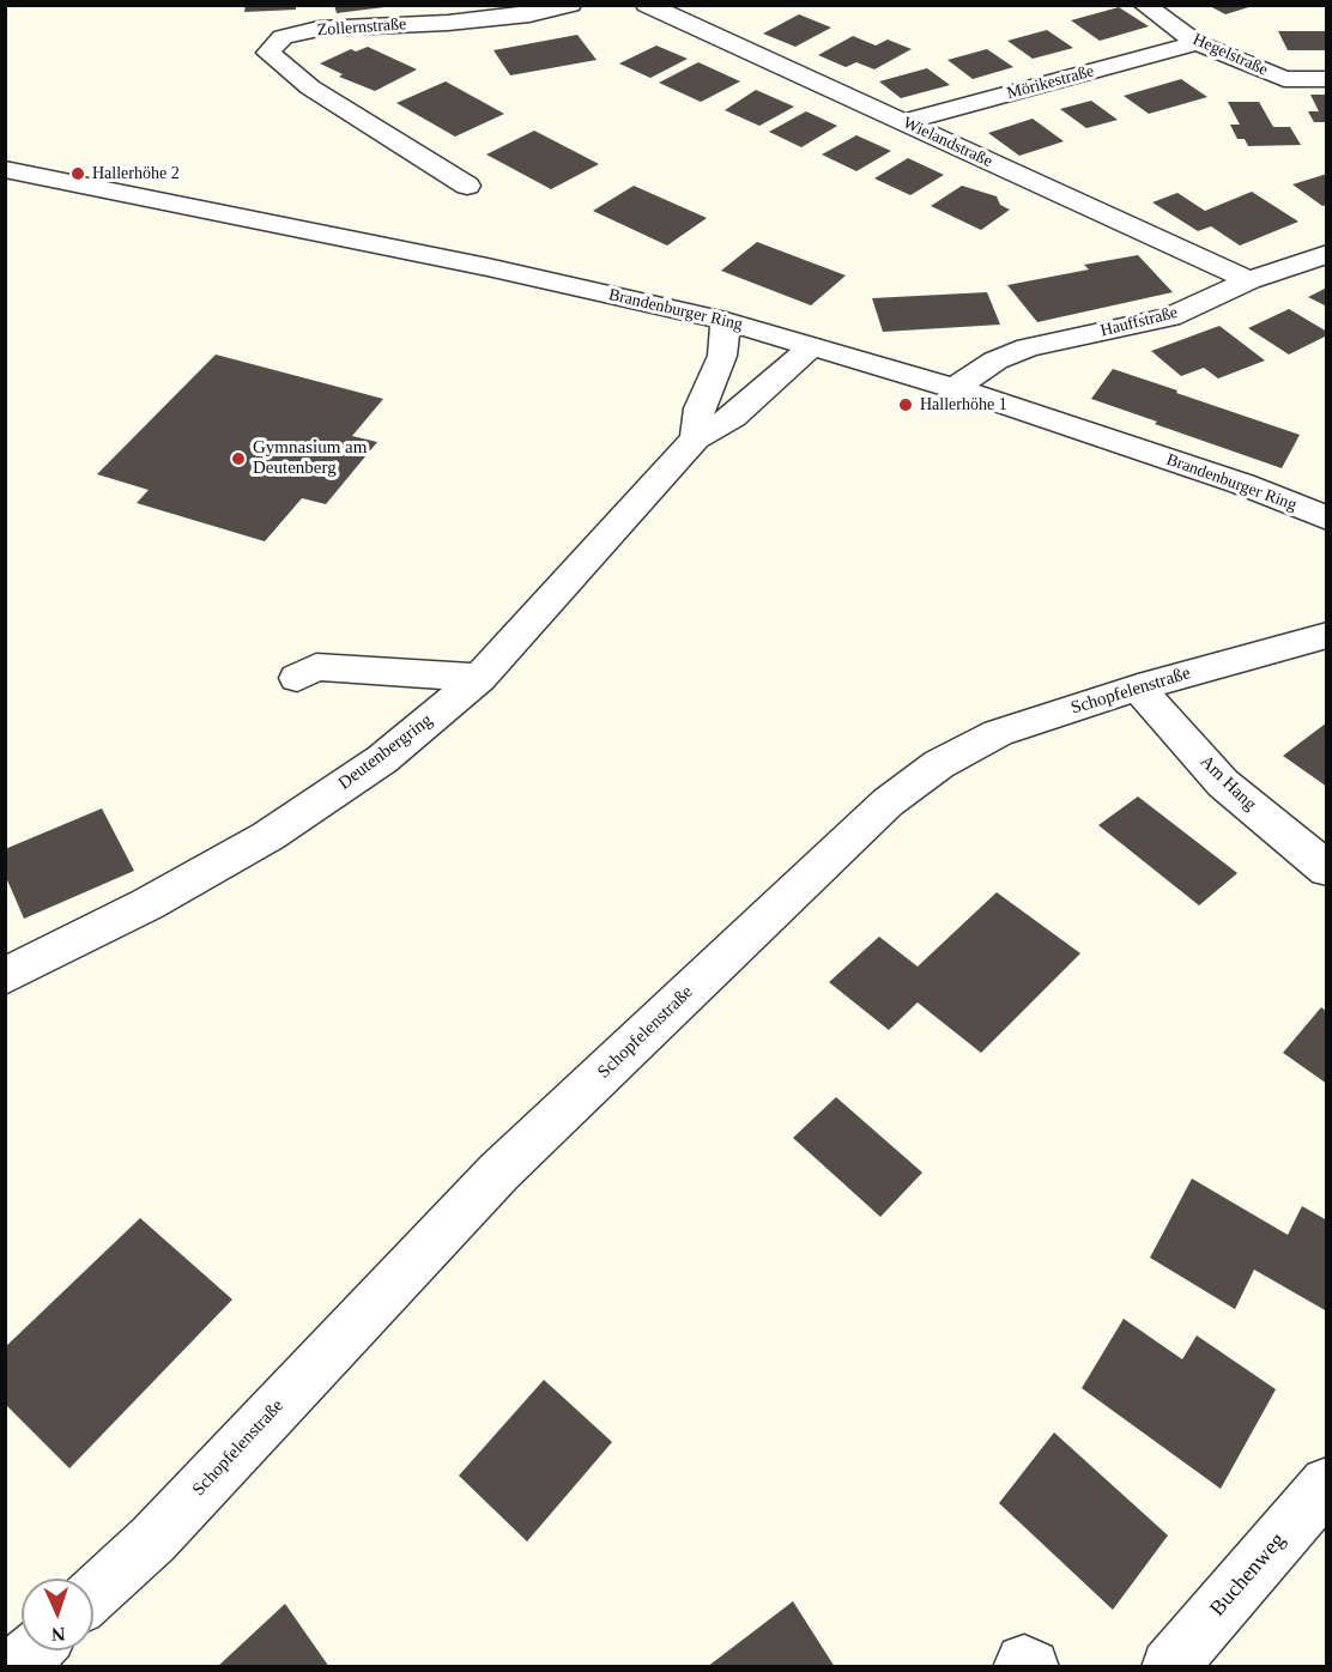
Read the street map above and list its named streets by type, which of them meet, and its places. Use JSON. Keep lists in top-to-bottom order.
{
  "streets": {
    "street": [
      "Zollernstraße",
      "Hegelstraße",
      "Mörikestraße",
      "Wielandstraße",
      "Brandenburger Ring",
      "Hauffstraße",
      "Schopfelenstraße",
      "Deutenbergring",
      "Am Hang",
      "Buchenweg"
    ]
  },
  "crossings": [
    ["Hegelstraße", "Mörikestraße"],
    ["Mörikestraße", "Wielandstraße"],
    ["Wielandstraße", "Hauffstraße"],
    ["Brandenburger Ring", "Hauffstraße"],
    ["Brandenburger Ring", "Deutenbergring"],
    ["Schopfelenstraße", "Am Hang"]
  ],
  "places": ["Hallerhöhe 2", "Hallerhöhe 1", "Gymnasium am Deutenberg"],
  "north": "bottom"
}
